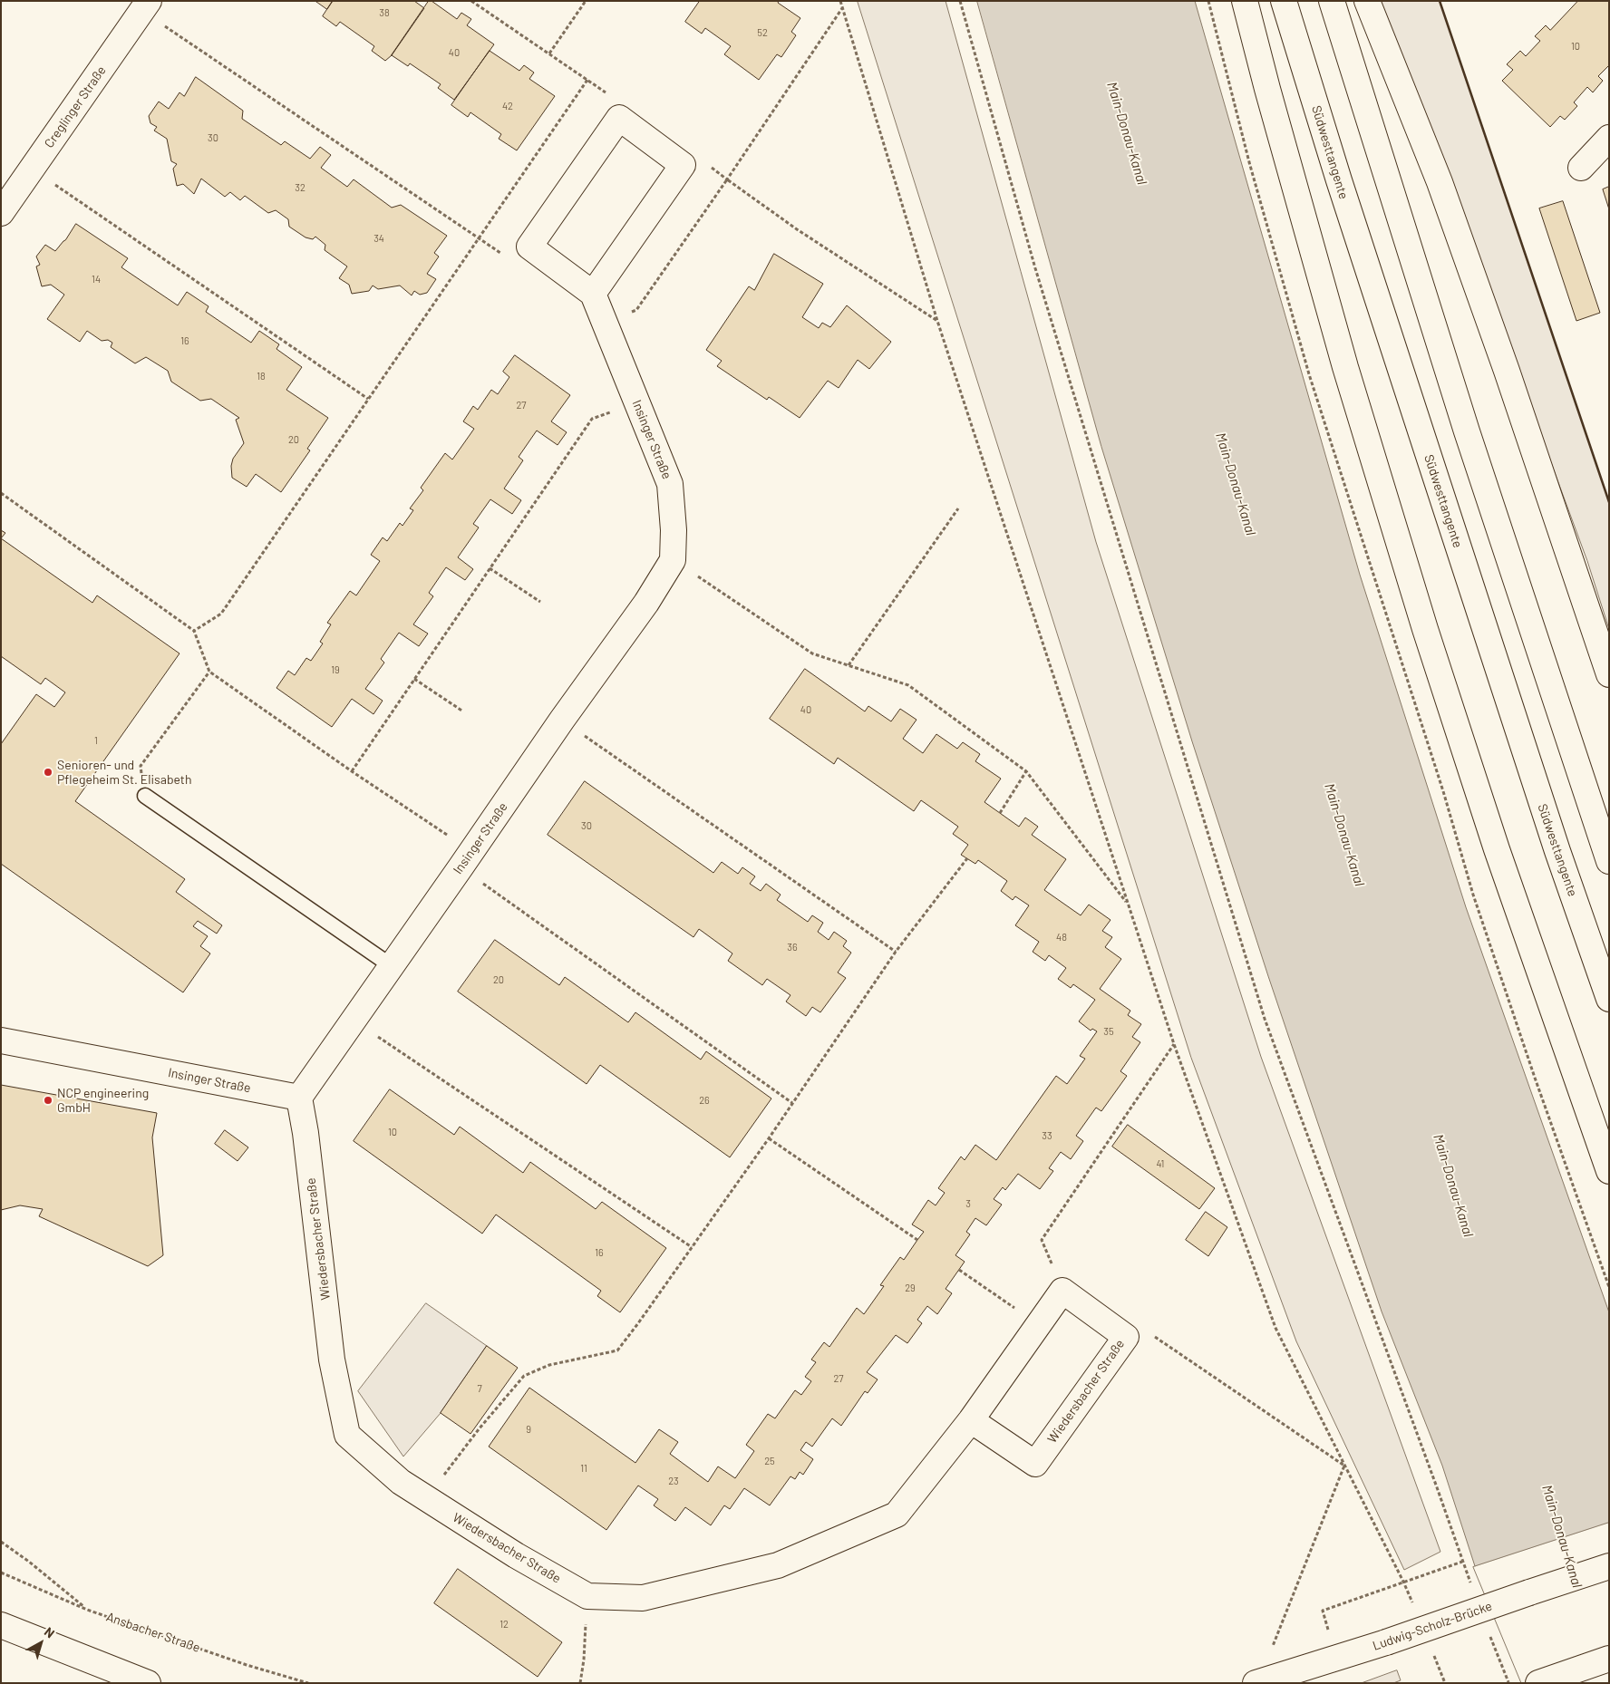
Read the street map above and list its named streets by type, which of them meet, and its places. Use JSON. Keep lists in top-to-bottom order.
{
  "streets": {
    "main road": [
      "Creglinger Straße",
      "Südwesttangente",
      "Insinger Straße",
      "Wiedersbacher Straße",
      "Ludwig-Scholz-Brücke"
    ],
    "path": ["Ansbacher Straße"]
  },
  "crossings": [
    ["Insinger Straße", "Wiedersbacher Straße"]
  ],
  "water": ["Main-Donau-Kanal"],
  "places": ["Senioren- und Pflegeheim St. Elisabeth", "NCP engineering GmbH"],
  "house_numbers": [
    "38",
    "52",
    "10",
    "40",
    "42",
    "30",
    "32",
    "34",
    "14",
    "16",
    "18",
    "27",
    "20",
    "19",
    "40",
    "1",
    "30",
    "48",
    "36",
    "20",
    "35",
    "26",
    "10",
    "33",
    "41",
    "3",
    "16",
    "29",
    "27",
    "7",
    "9",
    "25",
    "11",
    "23",
    "12"
  ],
  "north": "top right"
}
